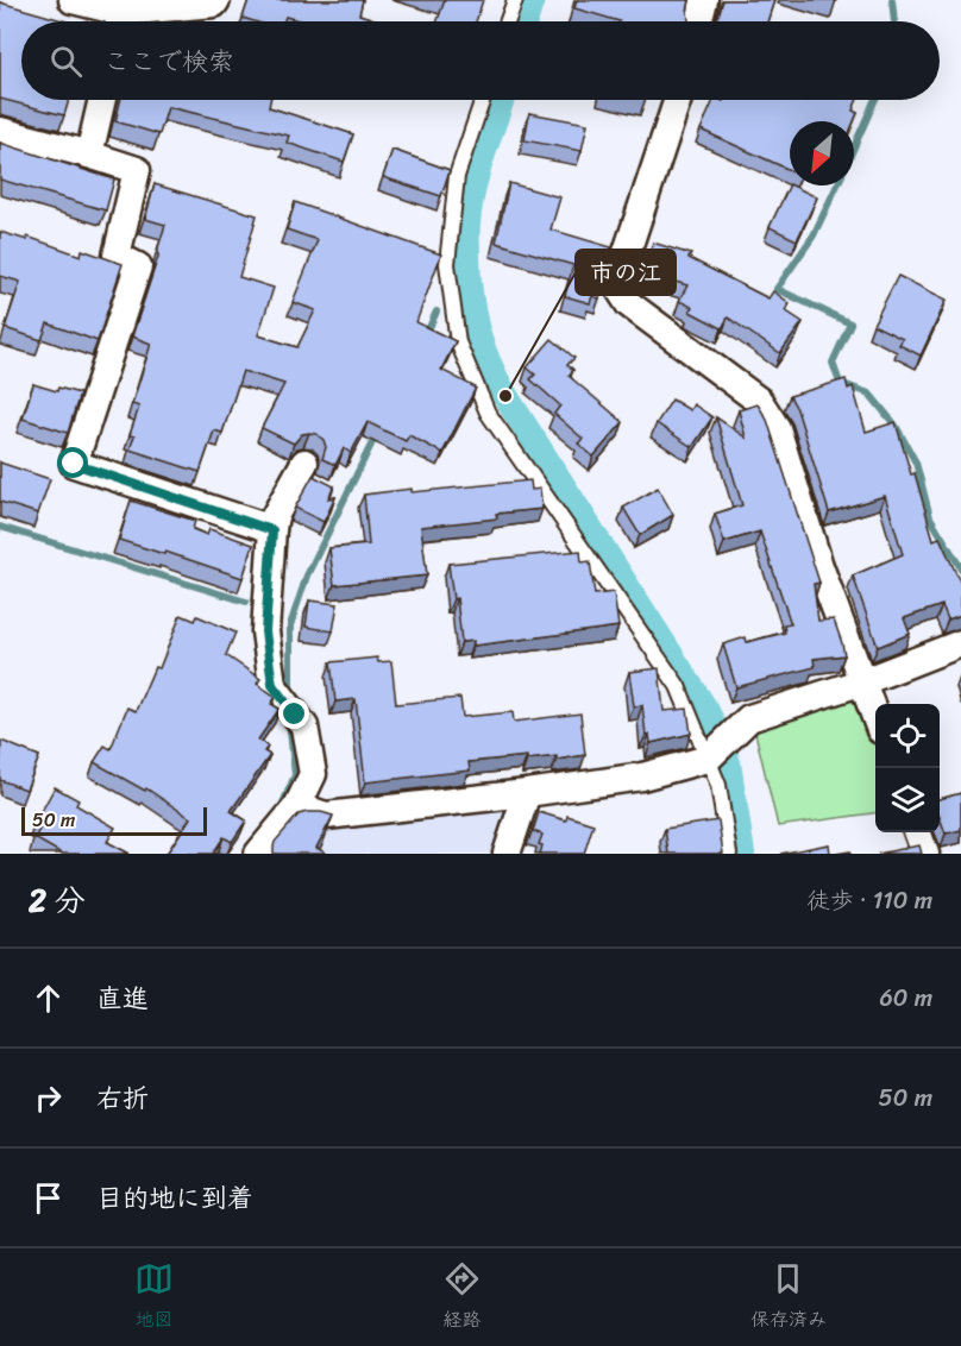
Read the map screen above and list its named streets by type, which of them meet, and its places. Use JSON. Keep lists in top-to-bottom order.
{
  "places": ["市の江"],
  "scale_bar": "50 m",
  "north": "bottom left",
  "page": {
    "search": "ここで検索",
    "scale": "50 m",
    "heading": ["2 分", "徒歩 · 110 m"],
    "list": [
      ["直進", "60 m"],
      ["右折", "50 m"],
      "目的地に到着"
    ],
    "nav": ["地図", "経路", "保存済み"]
  }
}
